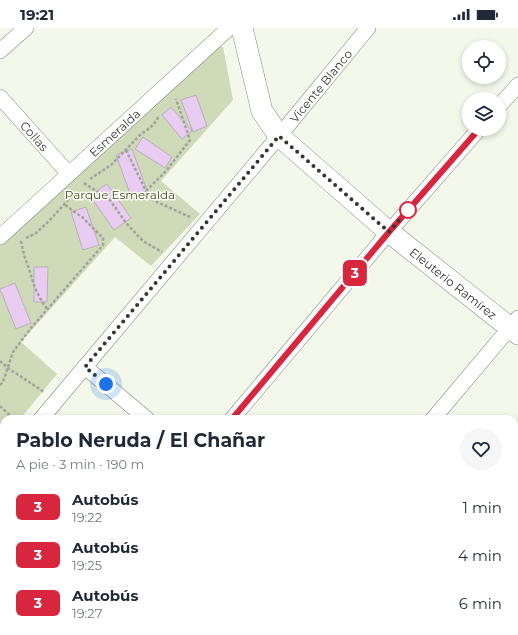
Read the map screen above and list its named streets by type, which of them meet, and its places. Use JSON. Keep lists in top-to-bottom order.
{
  "streets": {
    "street": [
      "Vicente Blanco",
      "Esmeralda",
      "Collas",
      "Eleuterio Ramírez"
    ]
  },
  "crossings": [
    ["Vicente Blanco", "Eleuterio Ramírez"],
    ["Esmeralda", "Collas"]
  ],
  "parks": ["Parque Esmeralda"],
  "lines": ["bus line 3"],
  "page": {
    "status": "19:21",
    "on_map": "3",
    "heading": ["Pablo Neruda / El Chañar", "A pie · 3 min · 190 m"],
    "list": [
      {
        "mark": "3",
        "name": "Autobús",
        "note": "19:22",
        "value": "1 min"
      },
      {
        "mark": "3",
        "name": "Autobús",
        "note": "19:25",
        "value": "4 min"
      },
      {
        "mark": "3",
        "name": "Autobús",
        "note": "19:27",
        "value": "6 min"
      }
    ]
  }
}
